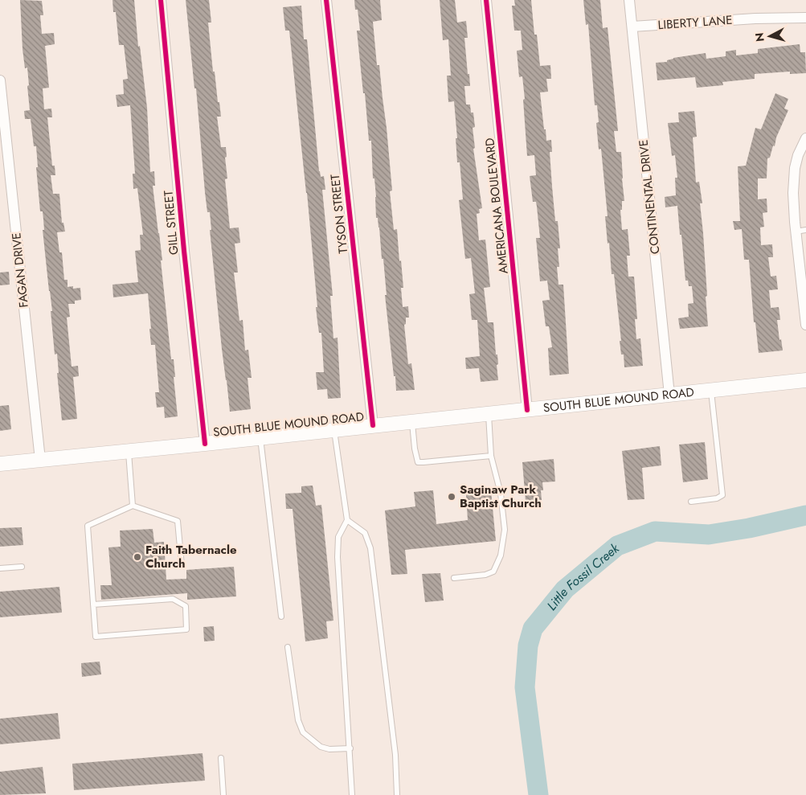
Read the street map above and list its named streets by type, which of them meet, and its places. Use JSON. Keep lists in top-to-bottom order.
{
  "streets": {
    "main road": ["SOUTH BLUE MOUND ROAD"],
    "street": [
      "LIBERTY LANE",
      "CONTINENTAL DRIVE",
      "AMERICANA BOULEVARD",
      "TYSON STREET",
      "GILL STREET",
      "FAGAN DRIVE"
    ]
  },
  "crossings": [
    ["LIBERTY LANE", "CONTINENTAL DRIVE"],
    ["CONTINENTAL DRIVE", "SOUTH BLUE MOUND ROAD"],
    ["AMERICANA BOULEVARD", "SOUTH BLUE MOUND ROAD"],
    ["TYSON STREET", "SOUTH BLUE MOUND ROAD"],
    ["GILL STREET", "SOUTH BLUE MOUND ROAD"],
    ["FAGAN DRIVE", "SOUTH BLUE MOUND ROAD"]
  ],
  "water": ["Little Fossil Creek"],
  "places": ["Saginaw Park Baptist Church", "Faith Tabernacle Church"],
  "north": "left"
}
